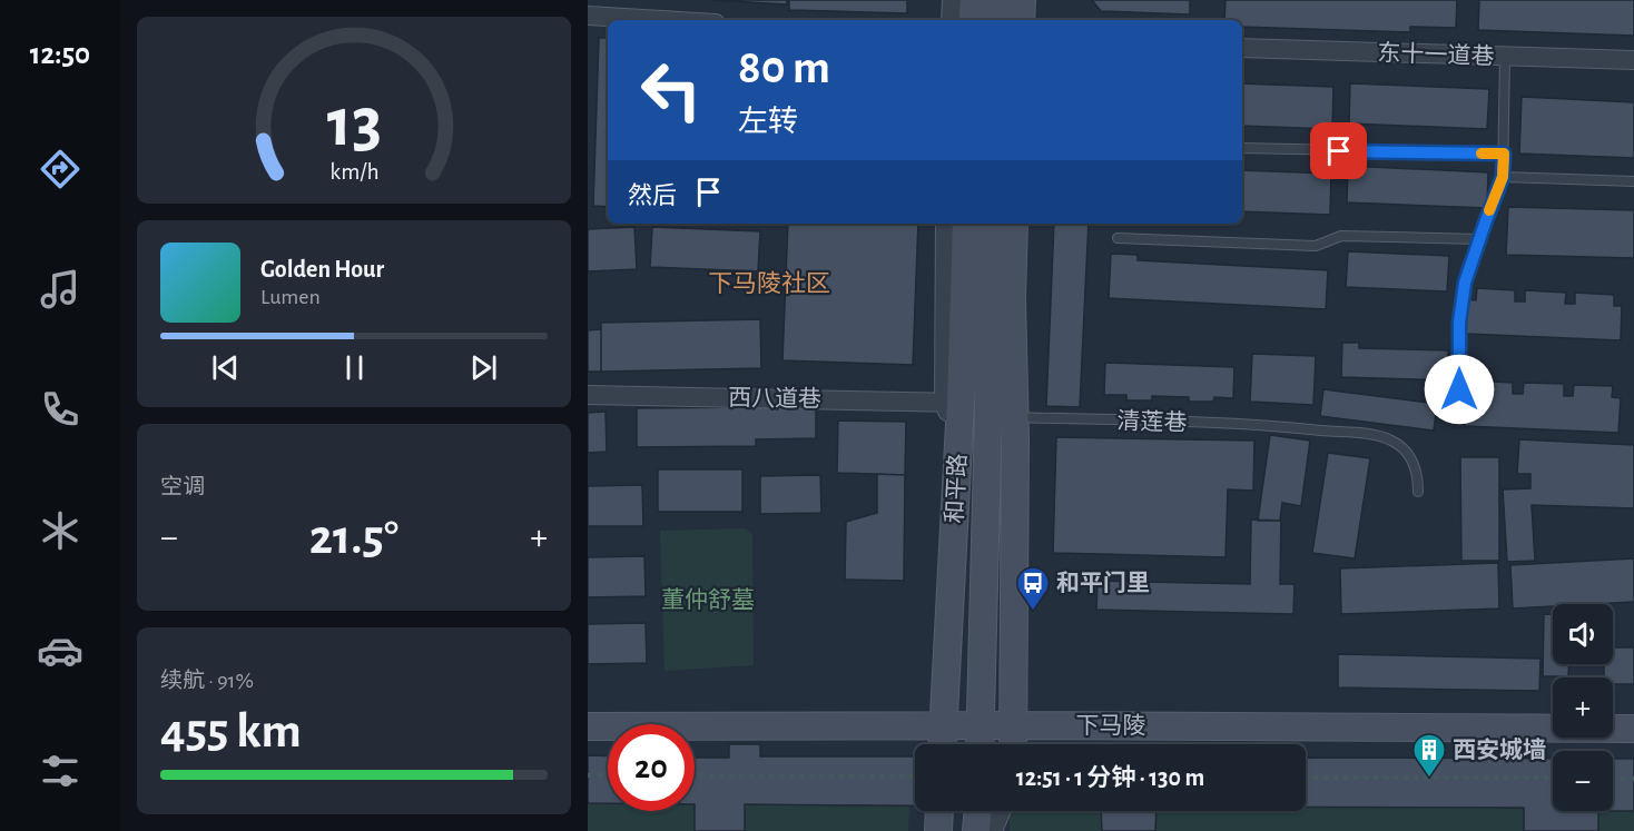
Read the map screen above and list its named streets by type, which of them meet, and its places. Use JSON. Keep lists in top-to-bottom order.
{
  "streets": {
    "main road": ["和平路", "下马陵"],
    "street": ["东十一道巷", "西八道巷"],
    "lane": ["清莲巷"]
  },
  "crossings": [
    ["西八道巷", "和平路"],
    ["和平路", "下马陵"]
  ],
  "districts": ["下马陵社区"],
  "parks": ["董仲舒墓"],
  "places": {
    "bus stop": ["和平门里"],
    "building": ["西安城墙"]
  },
  "page": {
    "tabs": "12:50",
    "turn": ["80 m", "左转"],
    "then": "然后",
    "song": ["Golden Hour", "Lumen"],
    "tile": [
      "空调",
      ["续航 · 91%", "455 km"]
    ],
    "heat": ["−", "21.5°", "+"],
    "map_buttons": ["+", "−"],
    "limit": "20",
    "trip": "12:51 · 1 分钟 · 130 m",
    "gauge": ["13", "km/h"]
  }
}
